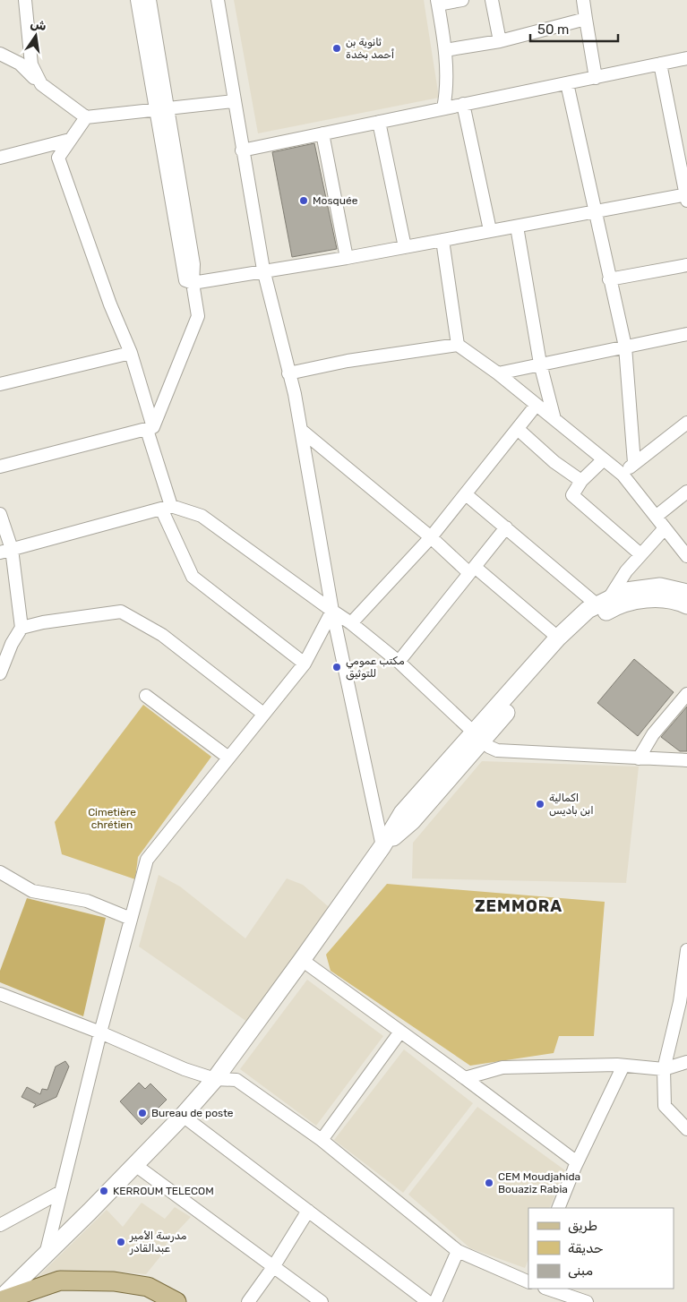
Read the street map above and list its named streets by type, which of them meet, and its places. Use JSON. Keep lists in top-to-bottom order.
{
  "districts": ["ZEMMORA"],
  "parks": ["Cimetière chrétien"],
  "places": [
    "ثانوية بن أحمد بخدة",
    "Mosquée",
    "مكتب عمومي للتوثيق",
    "اكمالية ابن باديس",
    "Bureau de poste",
    "CEM Moudjahida Bouaziz Rabia",
    "KERROUM TELECOM",
    "مدرسة الأمير عبدالقادر"
  ],
  "legend": ["طريق", "حديقة", "مبنى"],
  "scale_bar": "50 m",
  "north": "top"
}
